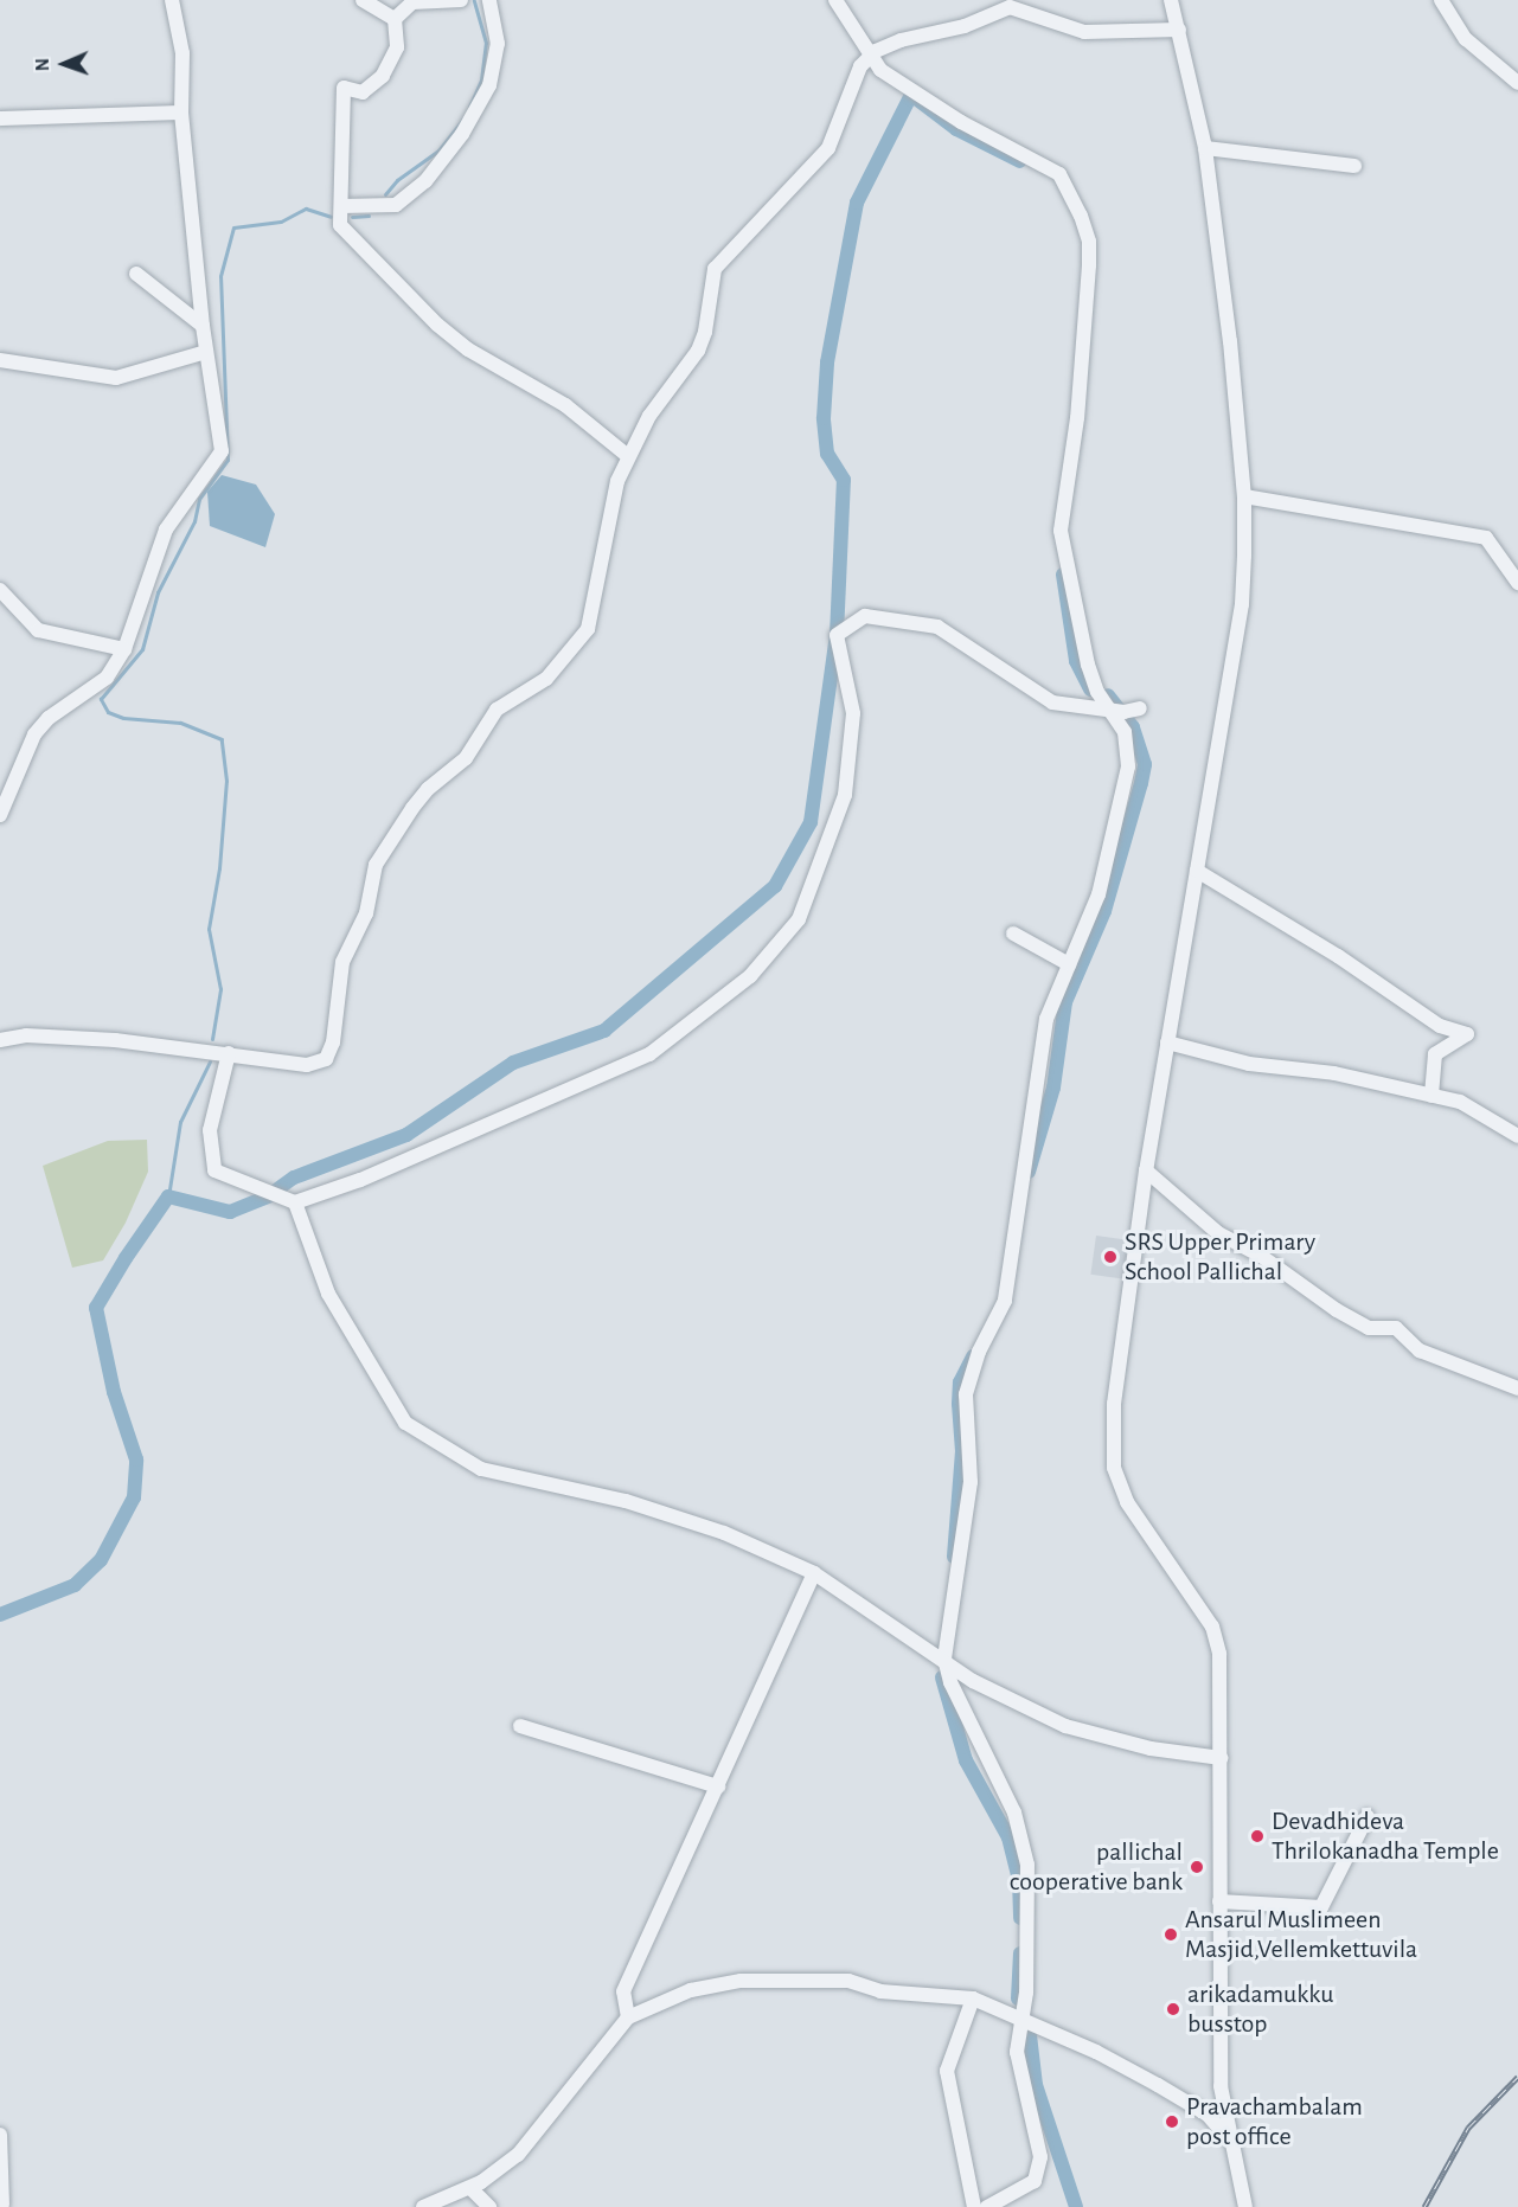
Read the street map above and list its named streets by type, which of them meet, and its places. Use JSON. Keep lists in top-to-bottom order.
{
  "places": [
    "SRS Upper Primary School Pallichal",
    "Devadhideva Thrilokanadha Temple",
    "pallichal cooperative bank",
    "Ansarul Muslimeen Masjid,Vellemkettuvila",
    "arikadamukku busstop",
    "Pravachambalam post office"
  ],
  "north": "left"
}
